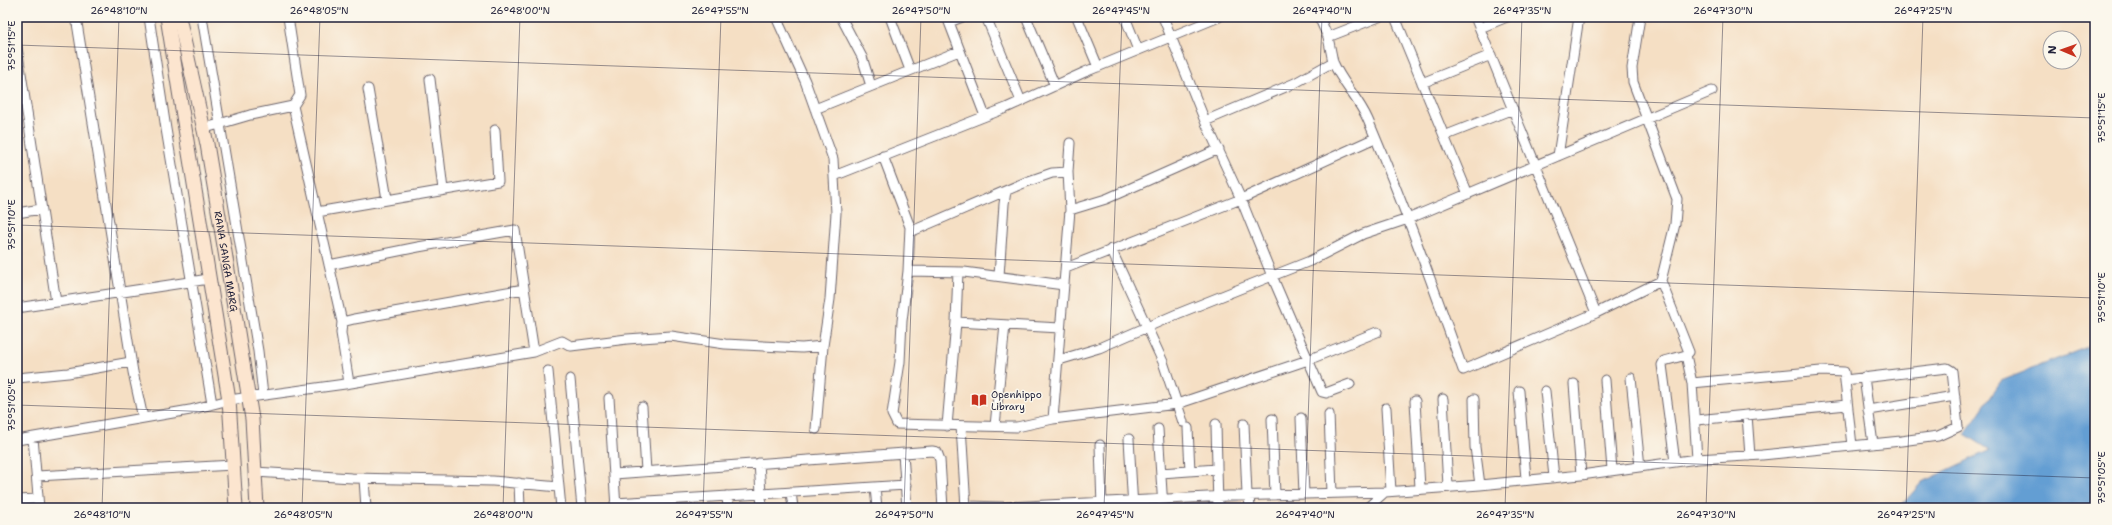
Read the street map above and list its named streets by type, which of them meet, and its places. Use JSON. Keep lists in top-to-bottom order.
{
  "streets": {
    "main road": ["RANA SANGA MARG"]
  },
  "places": {
    "library": ["Openhippo Library"]
  },
  "north": "left",
  "coordinates": [
    "26°48'10\"N",
    "26°48'05\"N",
    "26°48'00\"N",
    "26°47'55\"N",
    "26°47'50\"N",
    "26°47'45\"N",
    "26°47'40\"N",
    "26°47'35\"N",
    "26°47'30\"N",
    "26°47'25\"N",
    "75°51'15\"E",
    "75°51'10\"E",
    "75°51'05\"E"
  ]
}
